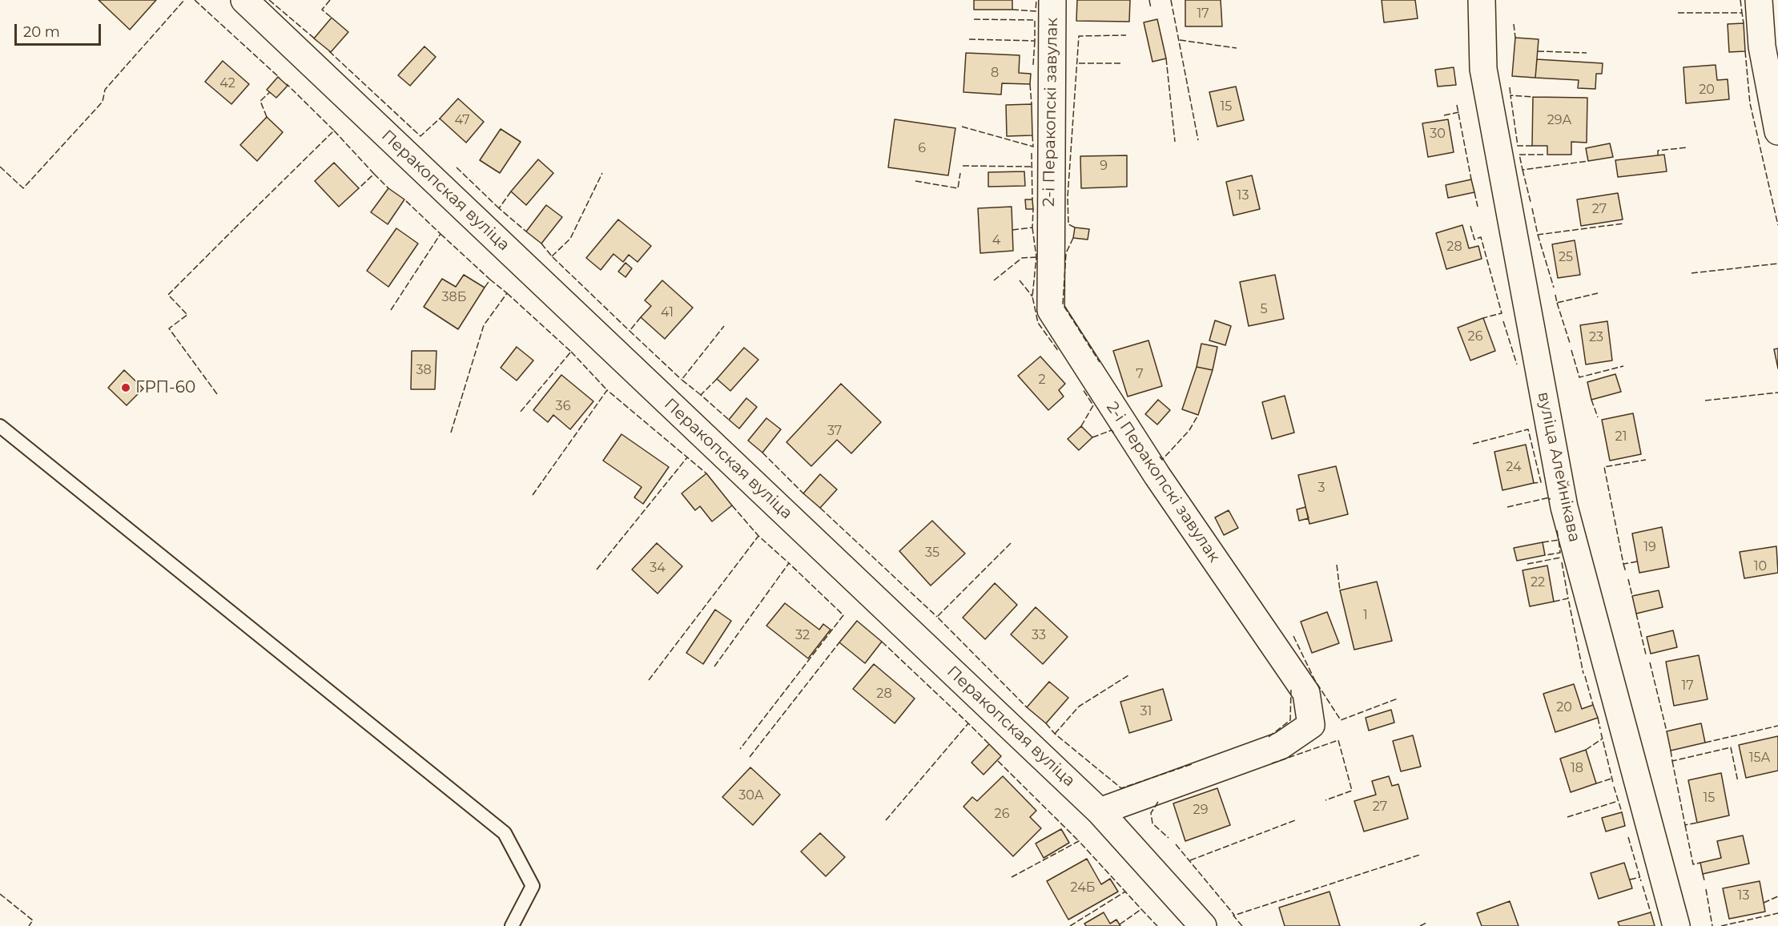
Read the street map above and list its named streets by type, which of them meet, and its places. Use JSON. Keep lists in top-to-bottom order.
{
  "streets": {
    "street": ["2-і Перакопскі завулак", "Перакопская вуліца", "вуліца Алейнікава"]
  },
  "crossings": [
    ["2-і Перакопскі завулак", "Перакопская вуліца"]
  ],
  "places": ["ГРП-60"],
  "house_numbers": [
    "17",
    "8",
    "42",
    "20",
    "15",
    "47",
    "29А",
    "30",
    "6",
    "9",
    "13",
    "27",
    "4",
    "28",
    "25",
    "38Б",
    "5",
    "41",
    "26",
    "23",
    "38",
    "7",
    "2",
    "36",
    "37",
    "21",
    "24",
    "3",
    "19",
    "35",
    "10",
    "34",
    "22",
    "1",
    "32",
    "33",
    "17",
    "28",
    "20",
    "31",
    "15А",
    "18",
    "30А",
    "15",
    "27",
    "29",
    "26",
    "24Б",
    "13"
  ],
  "scale_bar": "20 m"
}
